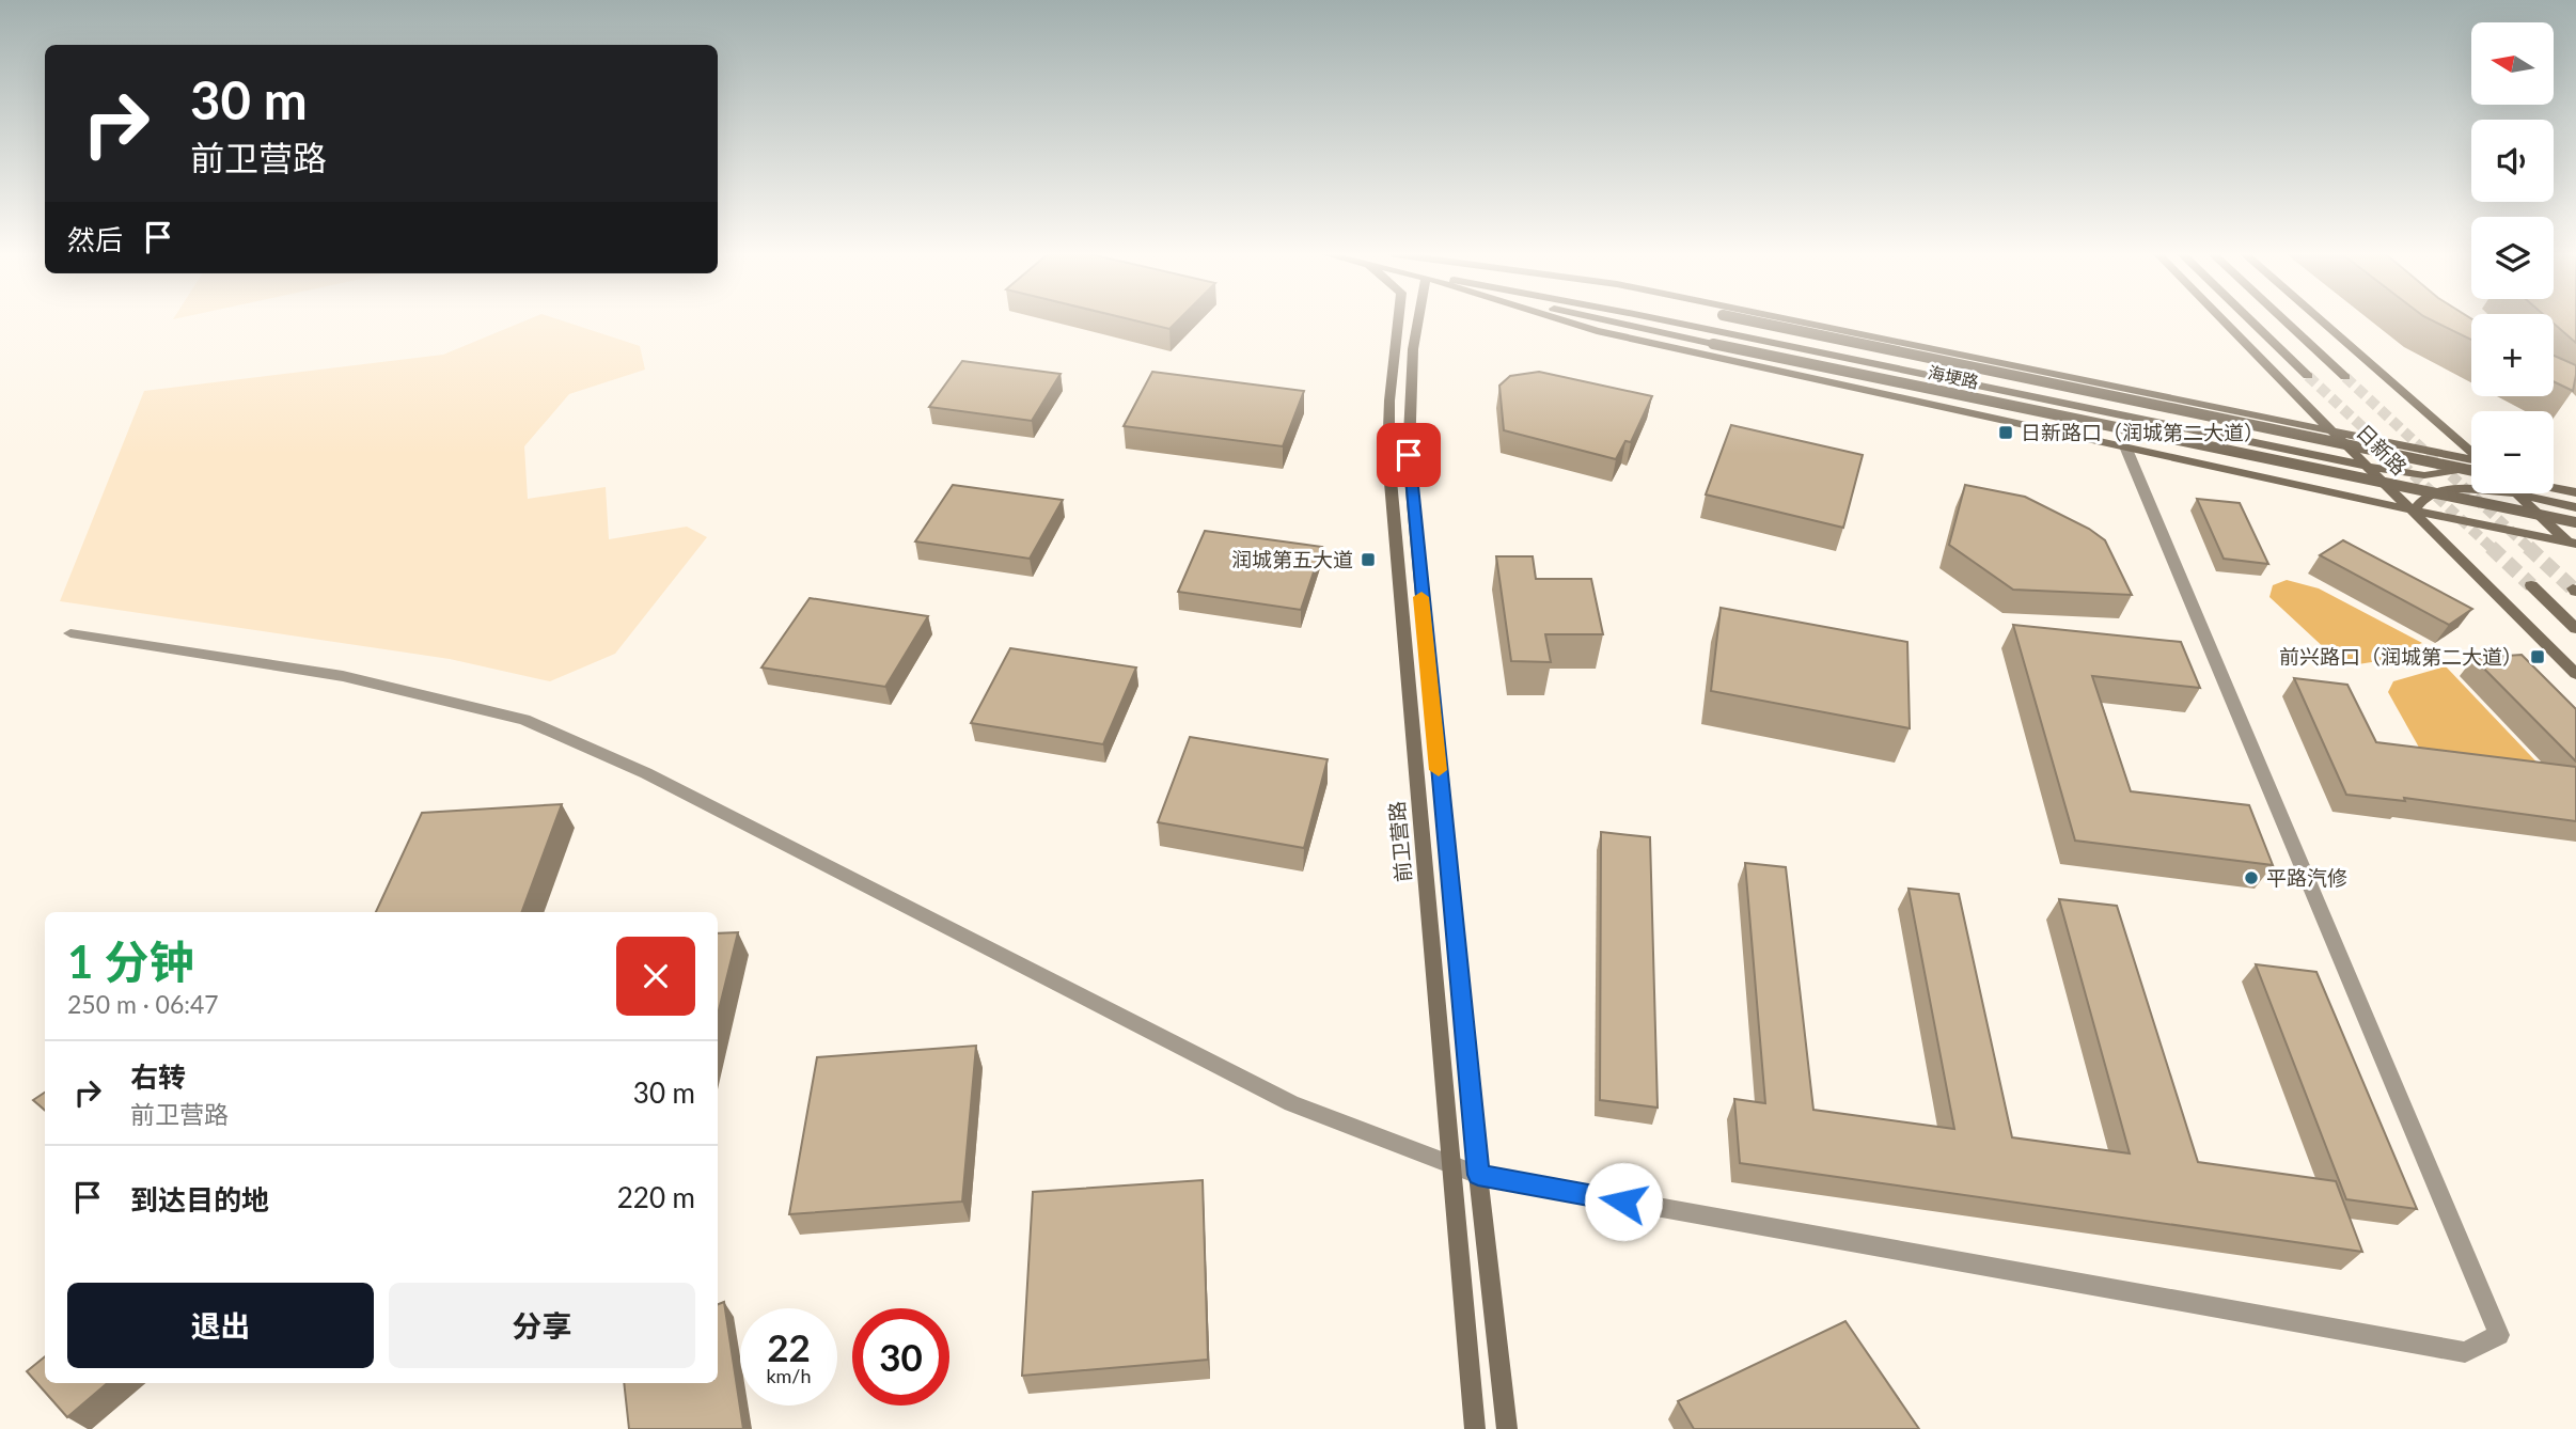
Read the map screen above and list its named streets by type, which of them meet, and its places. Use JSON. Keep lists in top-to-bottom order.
{
  "streets": {
    "main road": ["海埂路", "日新路", "前卫营路"]
  },
  "places": {
    "transit": ["日新路口（润城第二大道）", "润城第五大道", "前兴路口（润城第二大道）"],
    "other": ["平路汽修"]
  },
  "north": "left",
  "page": {
    "map_buttons": ["+", "−"],
    "turn": ["30 m", "前卫营路"],
    "then": "然后",
    "heading": ["1 分钟", "250 m · 06:47"],
    "list": [
      {
        "name": "右转",
        "note": "前卫营路",
        "value": "30 m"
      },
      {
        "name": "到达目的地",
        "value": "220 m"
      }
    ],
    "buttons": ["退出", "分享"],
    "speed": "22 km/h",
    "limit": "30"
  }
}
